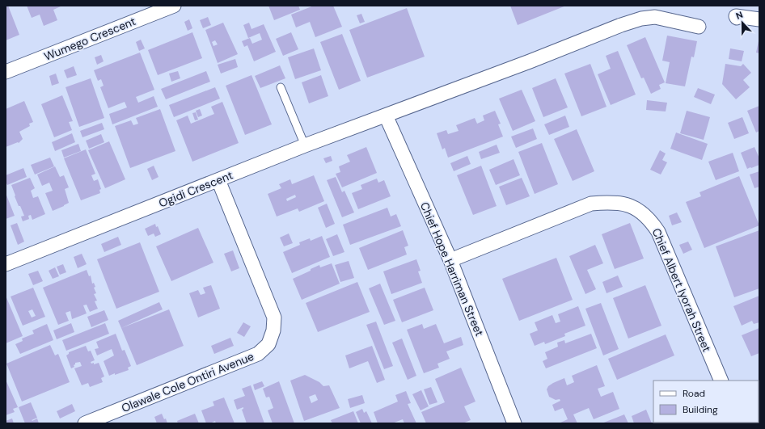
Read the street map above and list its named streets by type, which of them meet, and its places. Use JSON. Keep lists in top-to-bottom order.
{
  "streets": {
    "street": [
      "Wumego Crescent",
      "Ogidi Crescent",
      "Chief Hope Harriman Street",
      "Chief Albert Iyorah Street",
      "Olawale Cole Ontiri Avenue"
    ]
  },
  "crossings": [
    ["Ogidi Crescent", "Chief Hope Harriman Street"],
    ["Ogidi Crescent", "Olawale Cole Ontiri Avenue"],
    ["Chief Hope Harriman Street", "Chief Albert Iyorah Street"]
  ],
  "legend": ["Road", "Building"],
  "north": "top"
}
